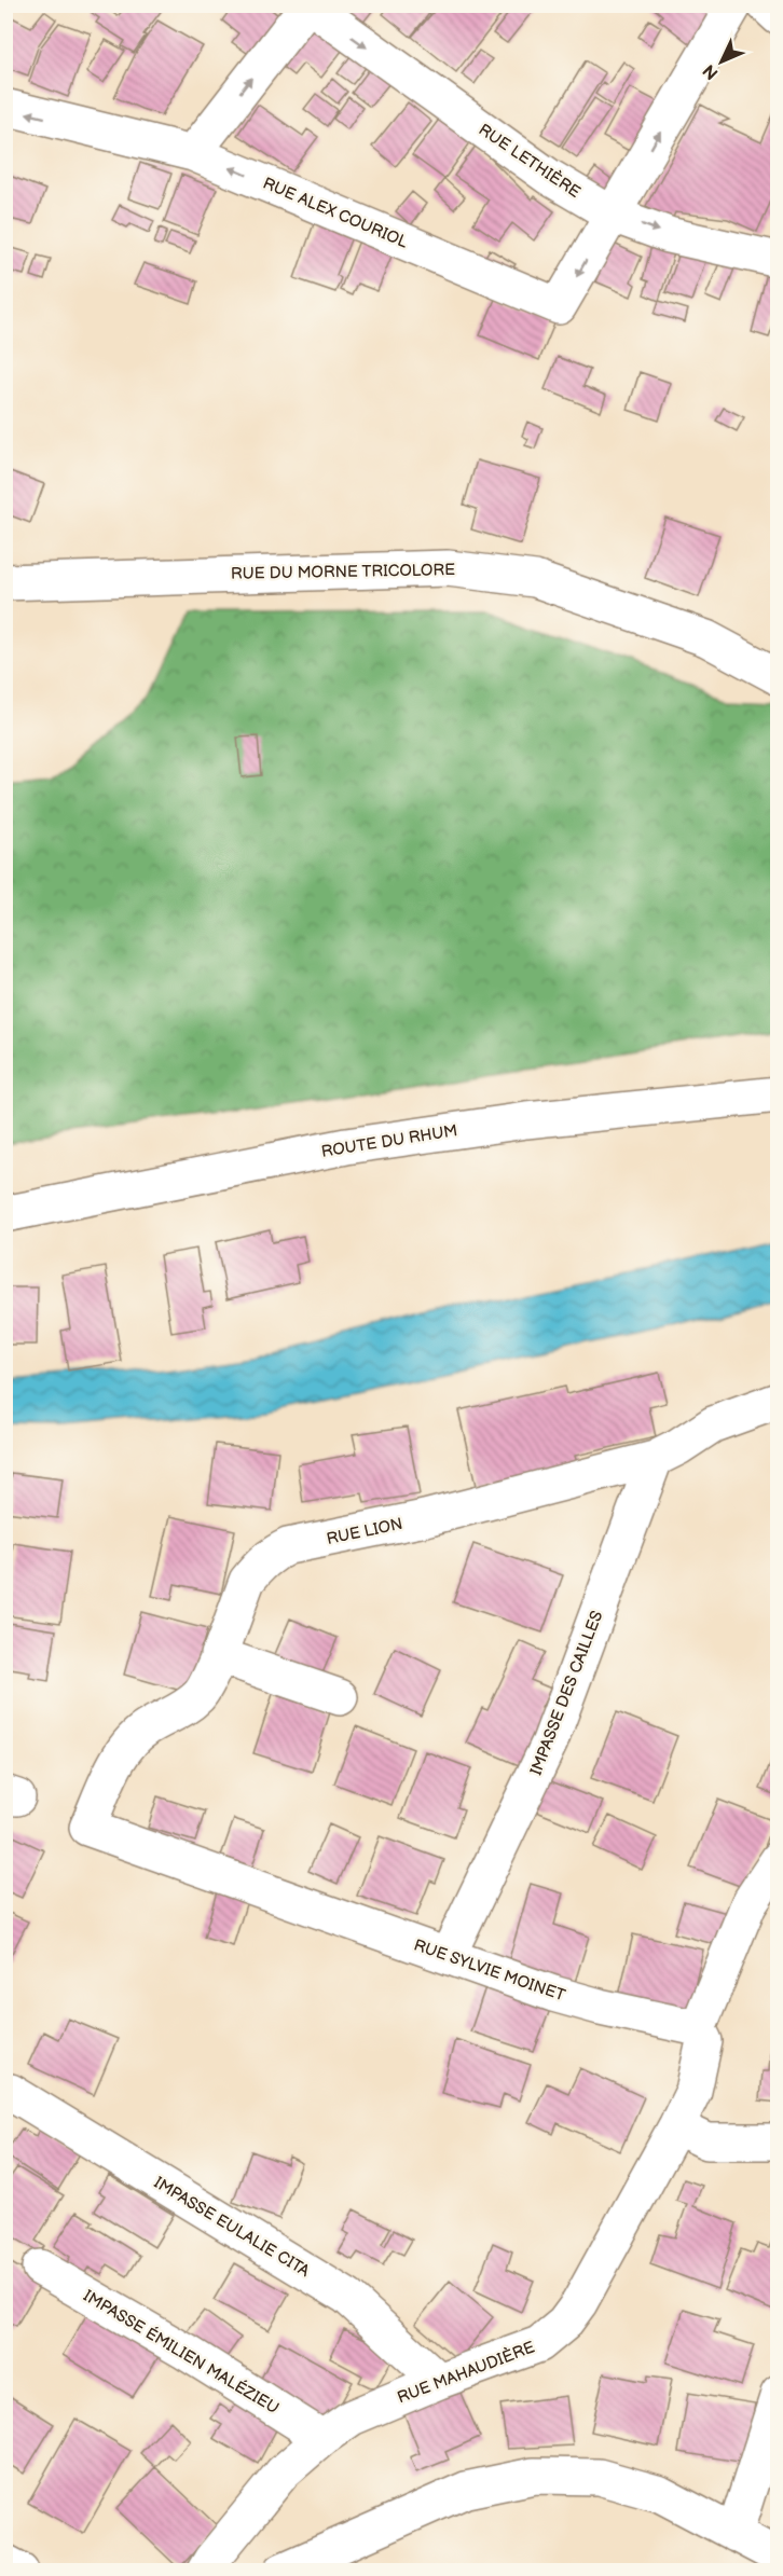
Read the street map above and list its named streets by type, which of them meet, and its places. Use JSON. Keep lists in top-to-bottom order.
{
  "streets": {
    "street": [
      "RUE LETHIÈRE",
      "RUE ALEX COURIOL",
      "RUE DU MORNE TRICOLORE",
      "ROUTE DU RHUM",
      "RUE LION",
      "IMPASSE DES CAILLES",
      "RUE SYLVIE MOINET",
      "IMPASSE EULALIE CITA",
      "IMPASSE ÉMILIEN MALÉZIEU",
      "RUE MAHAUDIÈRE"
    ]
  },
  "crossings": [
    ["RUE LETHIÈRE", "RUE ALEX COURIOL"],
    ["RUE LION", "IMPASSE DES CAILLES"],
    ["RUE LION", "RUE SYLVIE MOINET"],
    ["IMPASSE DES CAILLES", "RUE SYLVIE MOINET"],
    ["IMPASSE EULALIE CITA", "RUE MAHAUDIÈRE"],
    ["IMPASSE ÉMILIEN MALÉZIEU", "RUE MAHAUDIÈRE"]
  ],
  "one_way": ["RUE LETHIÈRE", "RUE ALEX COURIOL"],
  "north": "bottom left"
}
